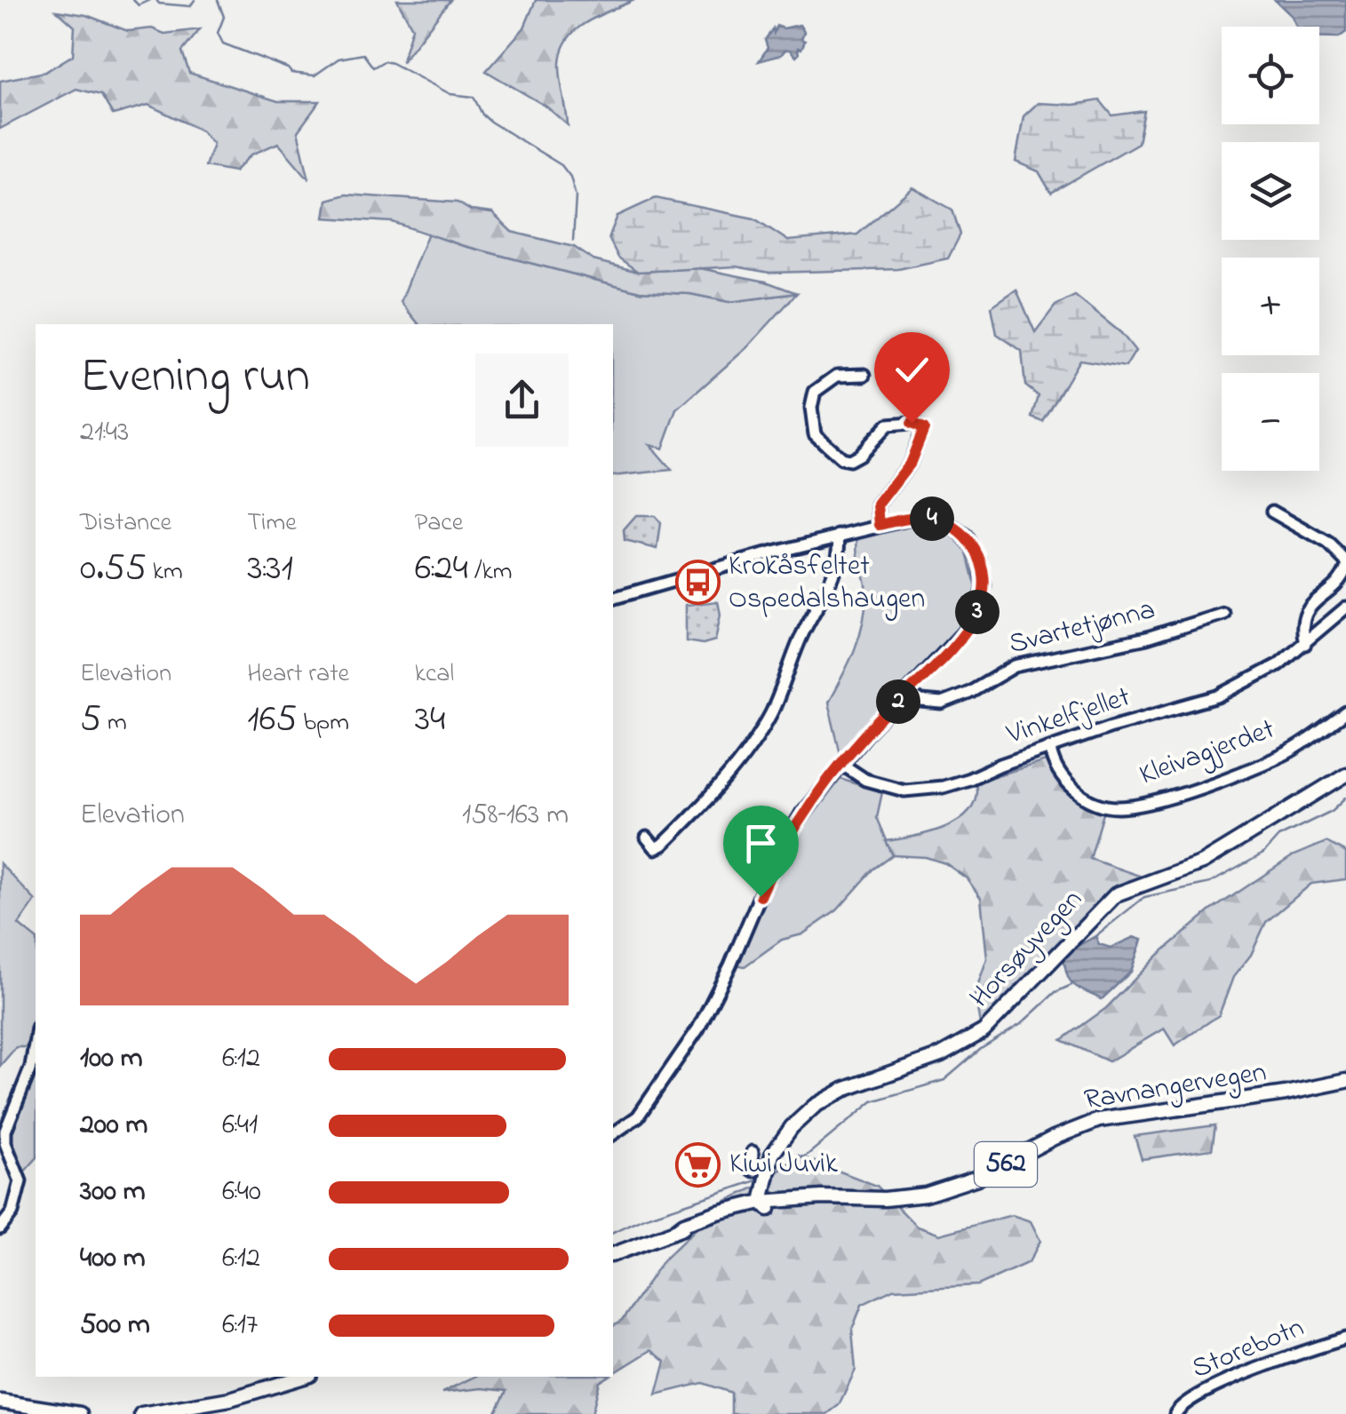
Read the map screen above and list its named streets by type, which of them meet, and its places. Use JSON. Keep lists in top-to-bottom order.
{
  "streets": {
    "main road": ["Horsøyvegen", "Ravnangervegen", "562"],
    "street": [
      "Svartetjønna",
      "Vinkelfjellet",
      "Kleivagjerdet",
      "Storebotn"
    ]
  },
  "crossings": [
    ["Vinkelfjellet", "Kleivagjerdet"]
  ],
  "places": {
    "bus stop": ["Krokåsfeltet Ospedalshaugen"],
    "supermarket": ["Kiwi Juvik"]
  },
  "page": {
    "map_buttons": ["+", "−"],
    "heading": ["Evening run", "21:43"],
    "stats": [
      ["Distance", "0.55 km"],
      ["Time", "3:31"],
      ["Pace", "6:24 /km"],
      ["Elevation", "5 m"],
      ["Heart rate", "165 bpm"],
      ["kcal", "34"]
    ],
    "pins": ["4", "3", "2"],
    "chart": ["Elevation", "158–163 m"],
    "list": [
      {
        "name": "100 m",
        "note": "6:12"
      },
      {
        "name": "200 m",
        "note": "6:41"
      },
      {
        "name": "300 m",
        "note": "6:40"
      },
      {
        "name": "400 m",
        "note": "6:12"
      },
      {
        "name": "500 m",
        "note": "6:17"
      }
    ]
  }
}
